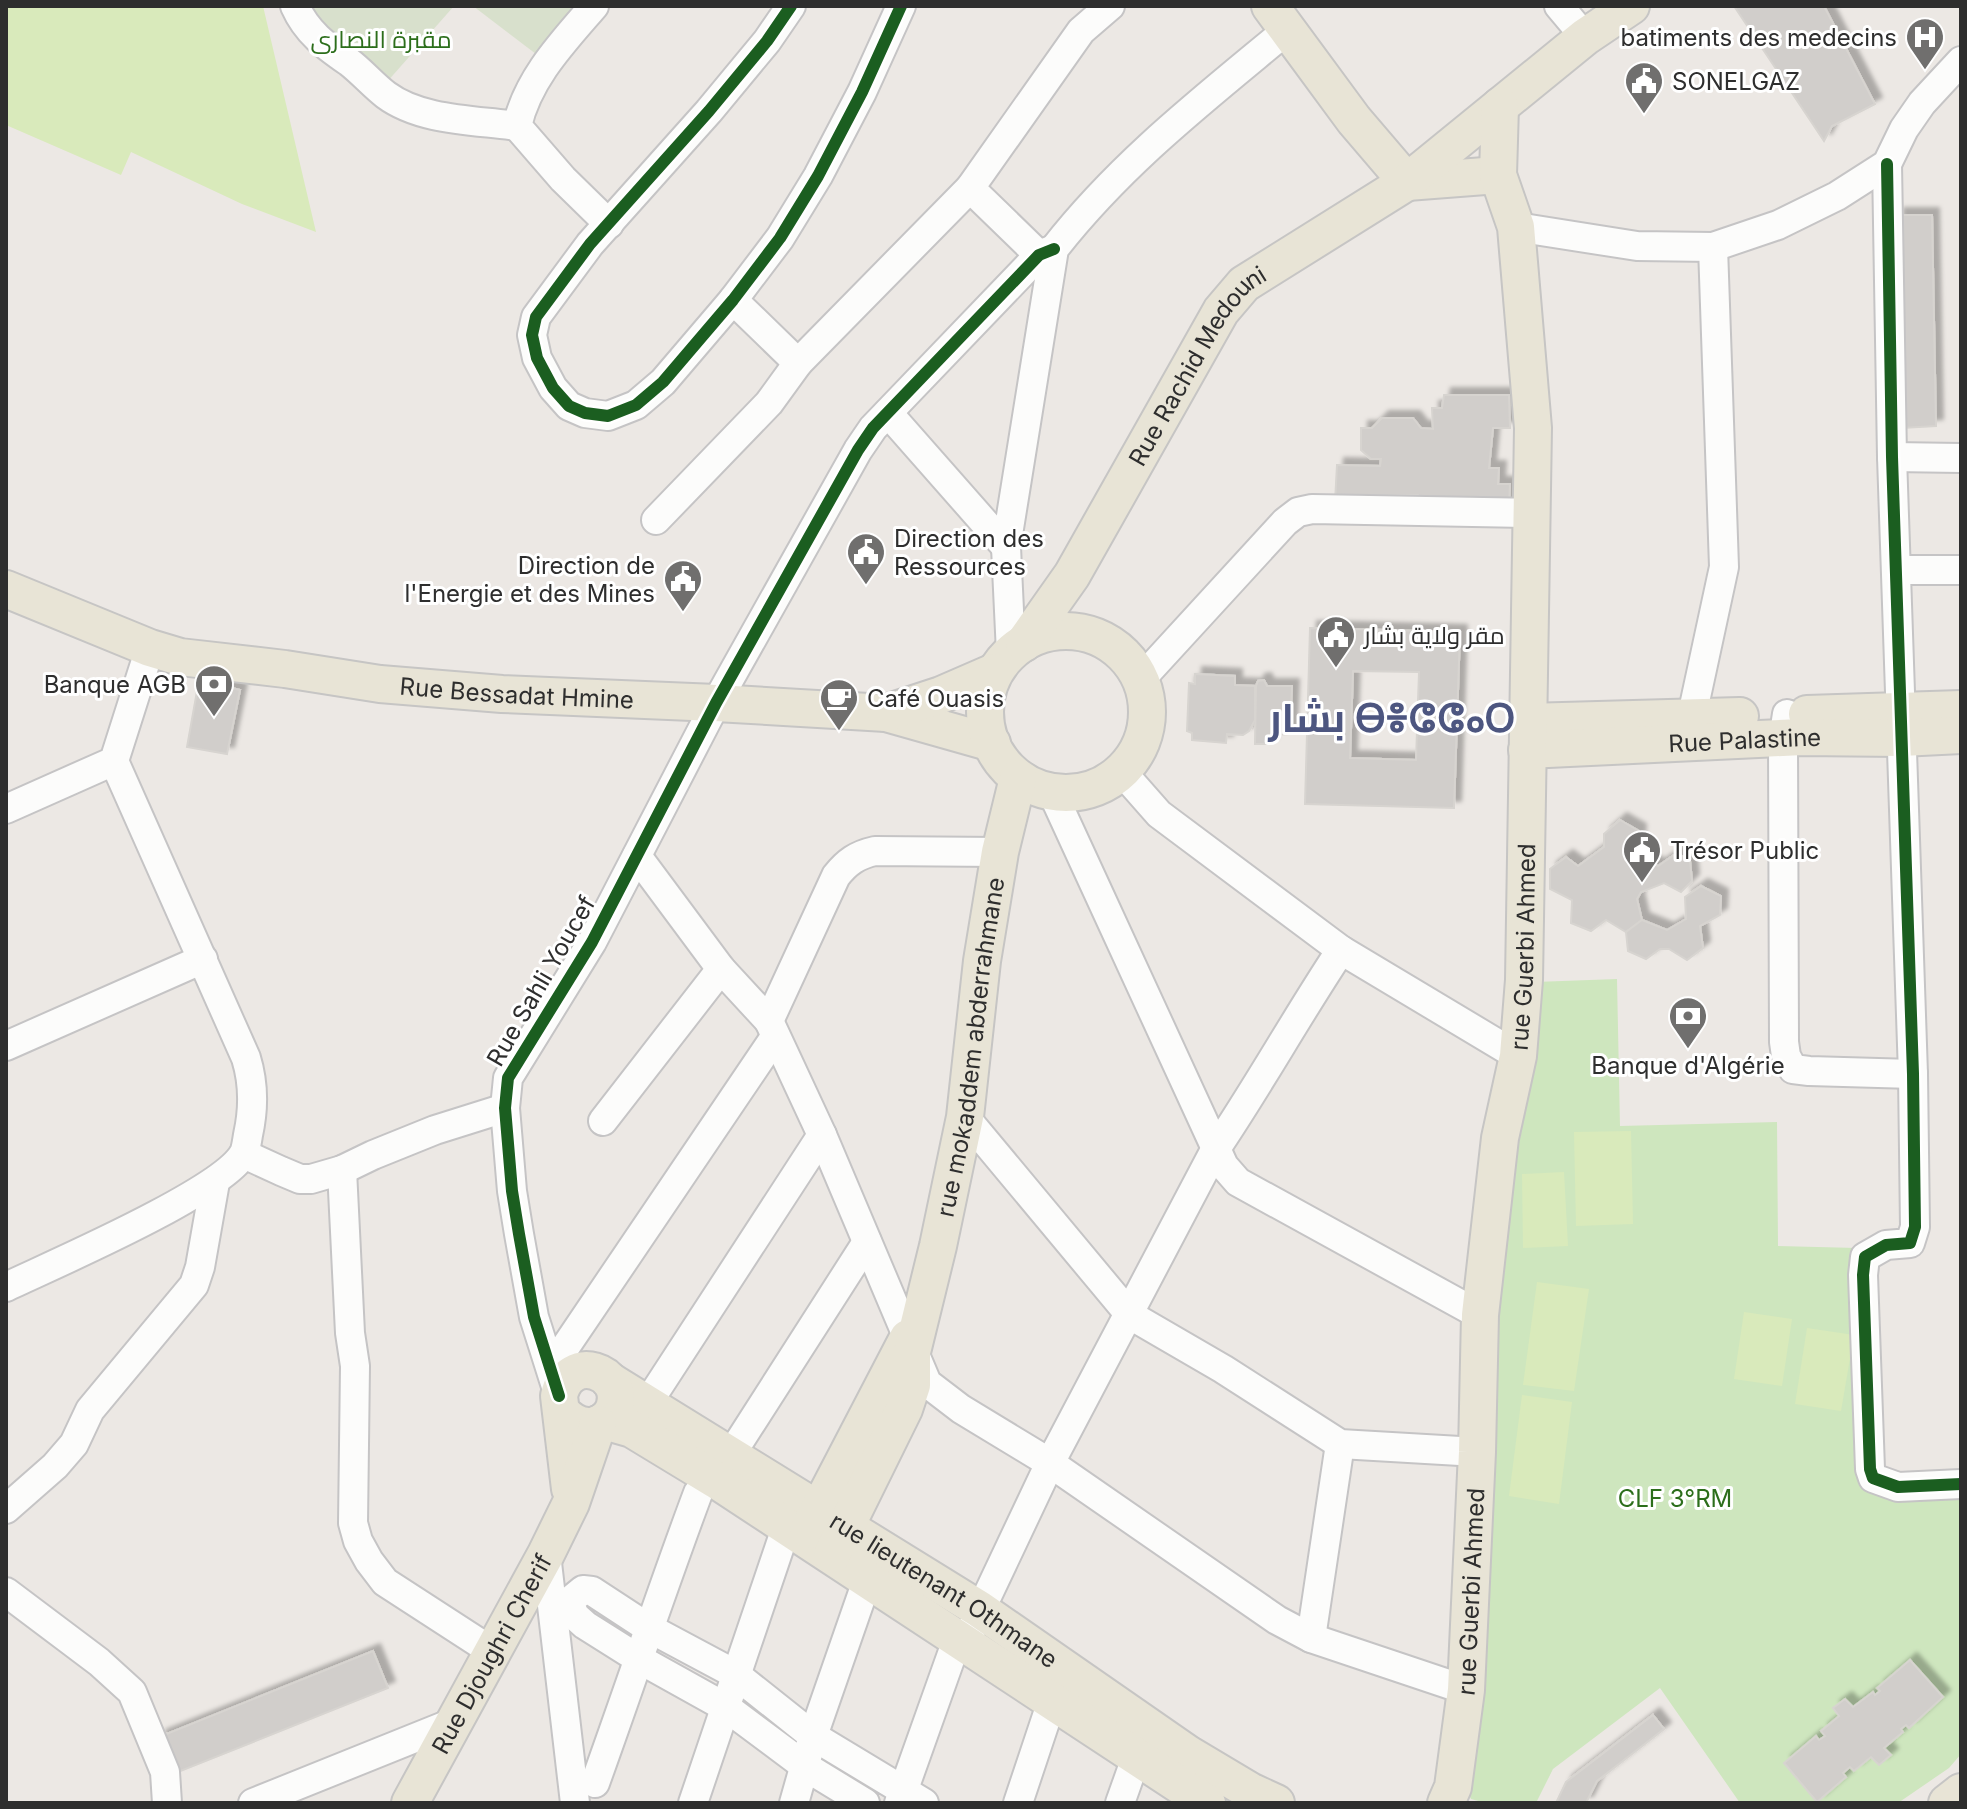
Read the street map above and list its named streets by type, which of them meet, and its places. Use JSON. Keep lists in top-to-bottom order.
{
  "streets": {
    "main road": [
      "Rue Rachid Medouni",
      "Rue Bessadat Hmine",
      "Rue Palastine",
      "rue Guerbi Ahmed",
      "rue mokaddem abderrahmane",
      "rue lieutenant Othmane",
      "Rue Djoughri Cherif"
    ],
    "street": ["Rue Sahli Youcef"]
  },
  "crossings": [
    ["Rue Rachid Medouni", "Rue Bessadat Hmine"],
    ["Rue Rachid Medouni", "rue Guerbi Ahmed"],
    ["Rue Rachid Medouni", "rue mokaddem abderrahmane"],
    ["Rue Bessadat Hmine", "Rue Sahli Youcef"],
    ["Rue Bessadat Hmine", "rue mokaddem abderrahmane"],
    ["Rue Palastine", "rue Guerbi Ahmed"],
    ["Rue Sahli Youcef", "rue lieutenant Othmane"],
    ["rue mokaddem abderrahmane", "rue lieutenant Othmane"],
    ["rue lieutenant Othmane", "Rue Djoughri Cherif"]
  ],
  "districts": ["بشار ⴱⴻⵛⵛⴰⵔ"],
  "parks": ["مقبرة النصارى", "CLF 3°RM"],
  "places": {
    "hospital": ["batiments des medecins"],
    "public building": [
      "SONELGAZ",
      "Direction des Ressources",
      "Direction de l'Energie et des Mines",
      "مقر ولاية بشار",
      "Trésor Public"
    ],
    "bank": ["Banque AGB", "Banque d'Algérie"],
    "cafe": ["Café Ouasis"]
  }
}
